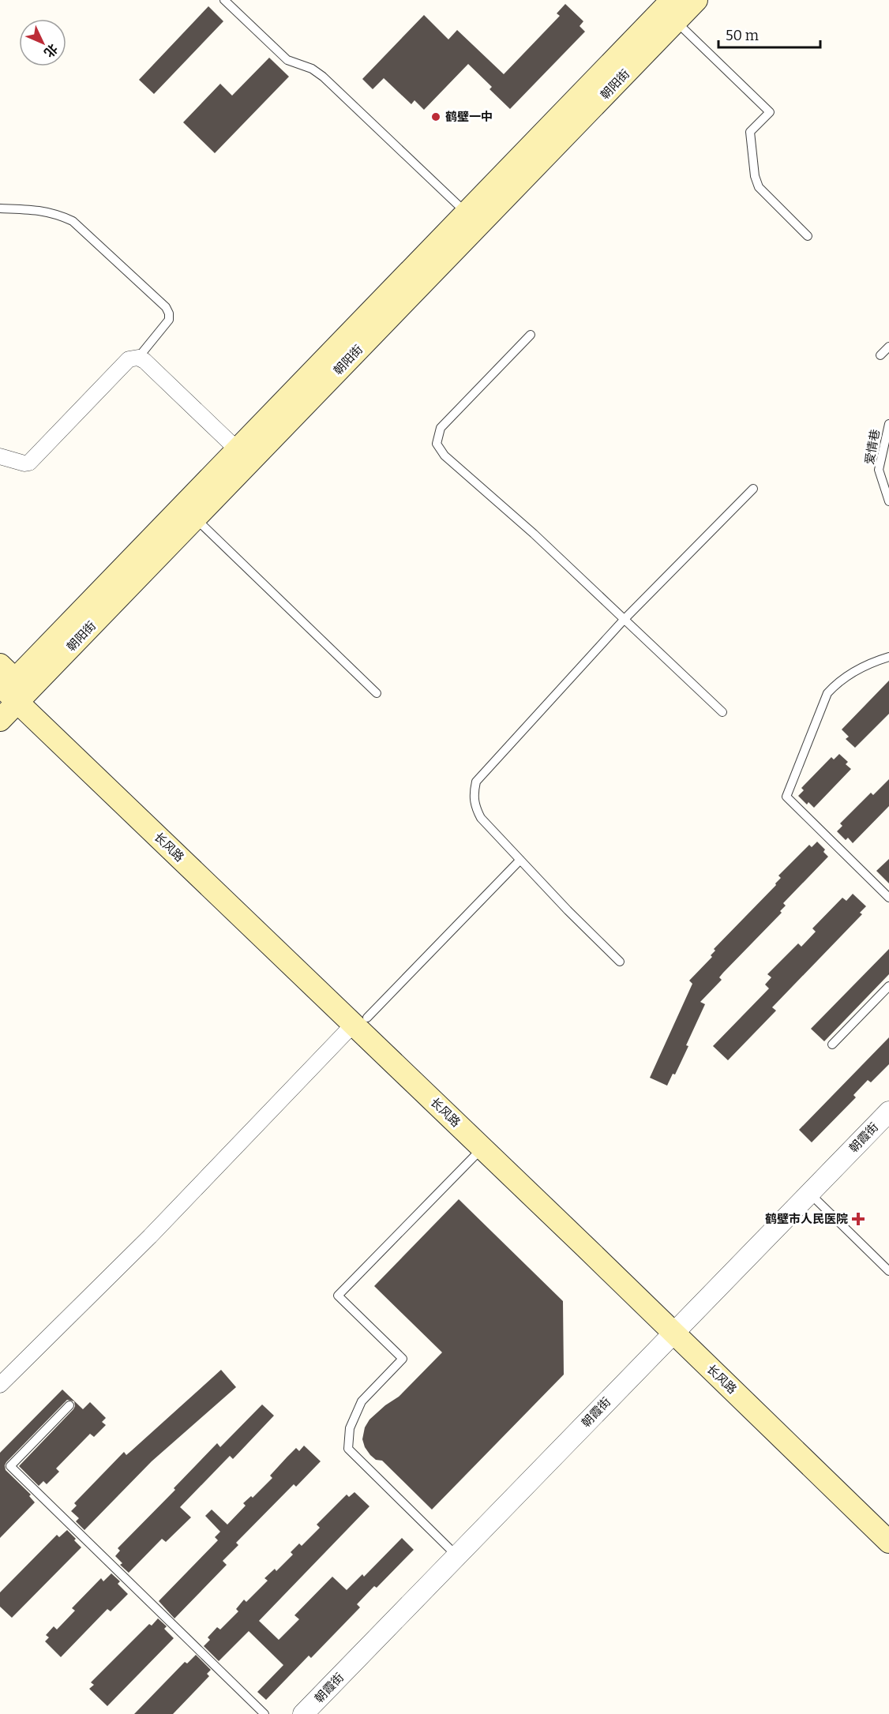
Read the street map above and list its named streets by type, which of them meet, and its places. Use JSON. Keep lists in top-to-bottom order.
{
  "streets": {
    "main road": ["朝阳街", "长风路"],
    "street": ["朝霞街"],
    "lane": ["爱情巷"]
  },
  "crossings": [
    ["朝阳街", "长风路"],
    ["长风路", "朝霞街"]
  ],
  "places": {
    "other": ["鹤壁一中"],
    "health": ["鹤壁市人民医院"]
  },
  "scale_bar": "50 m",
  "north": "bottom right"
}
